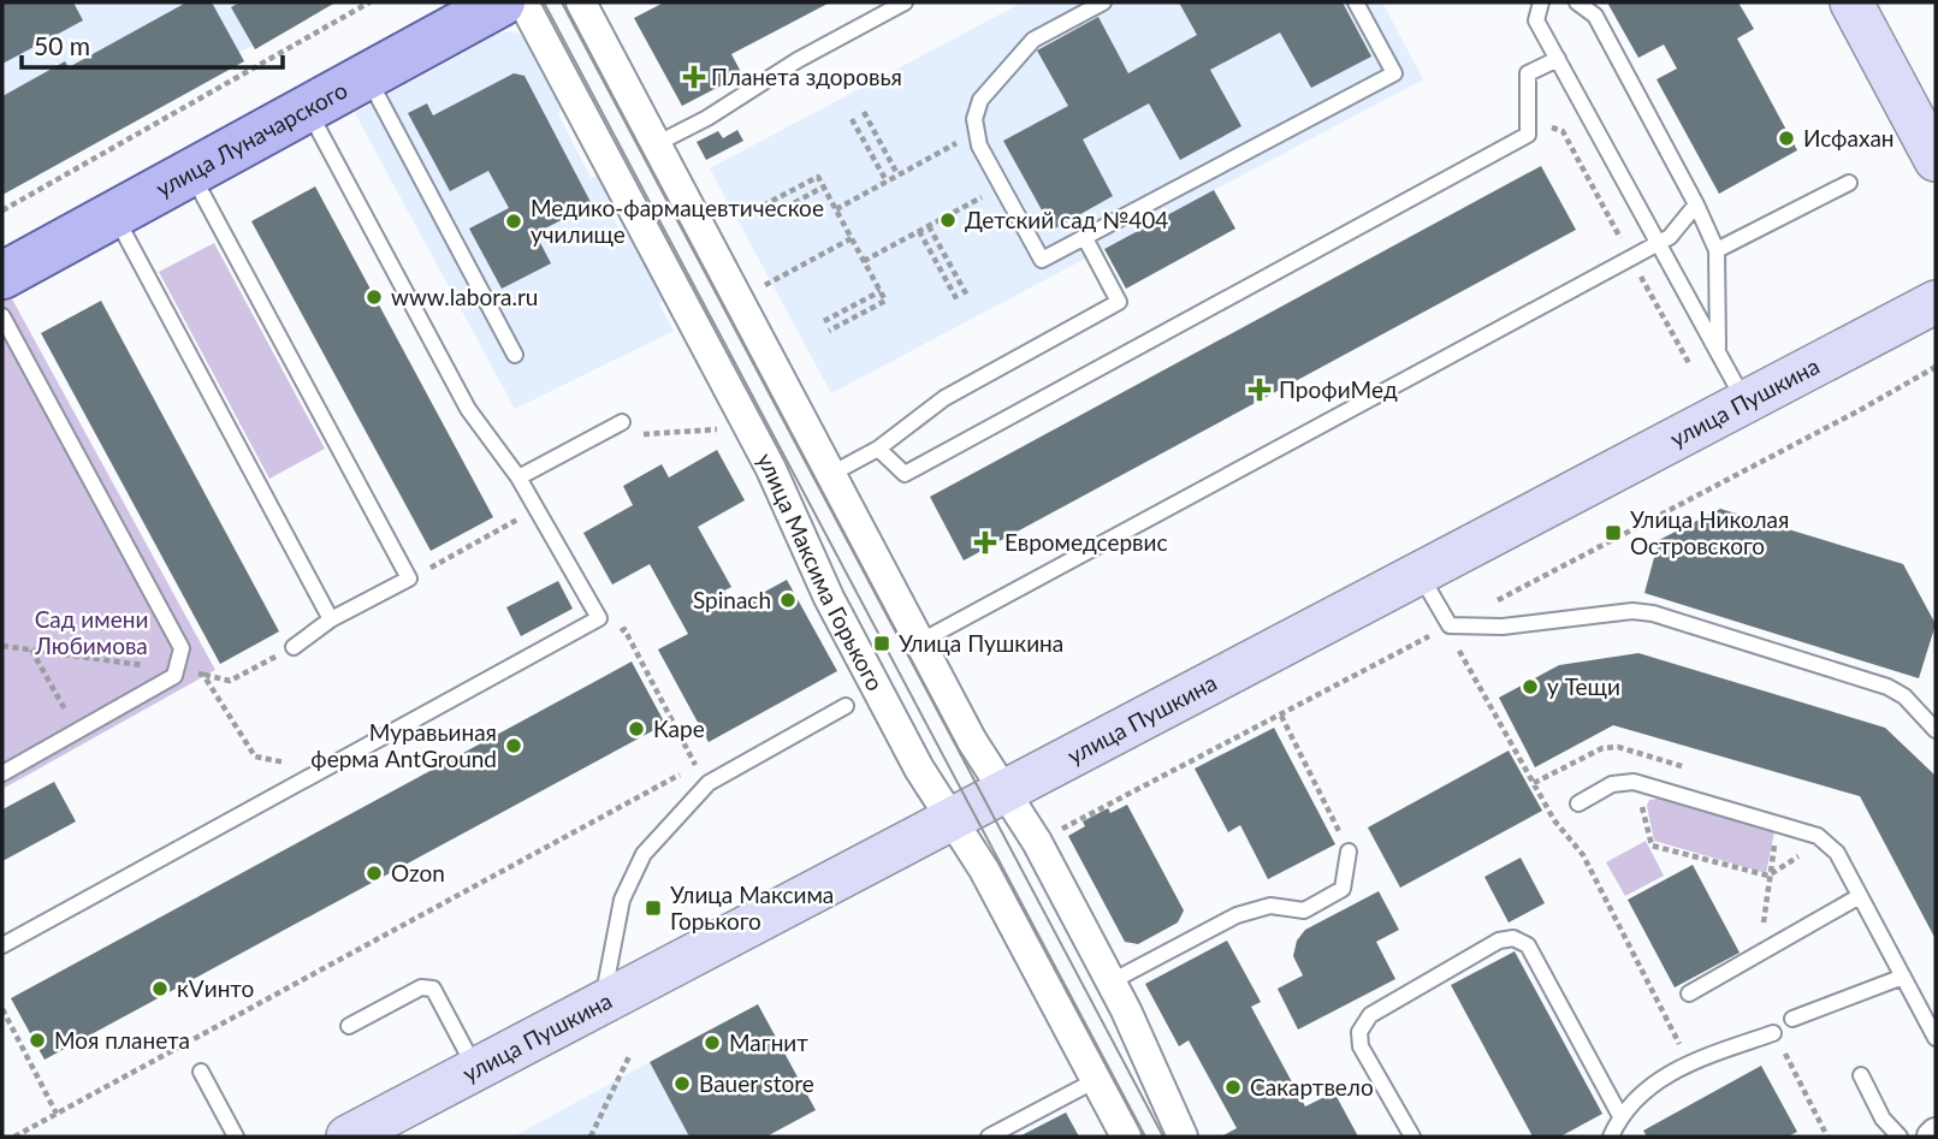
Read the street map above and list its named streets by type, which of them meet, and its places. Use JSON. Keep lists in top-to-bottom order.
{
  "streets": {
    "main road": ["улица Луначарского", "улица Пушкина"],
    "street": ["улица Максима Горького"]
  },
  "crossings": [
    ["улица Пушкина", "улица Максима Горького"]
  ],
  "parks": ["Сад имени Любимова"],
  "places": {
    "health": ["Планета здоровья", "ПрофиМед", "Евромедсервис"],
    "other": [
      "Исфахан",
      "Детский сад №404",
      "Медико-фармацевтическое училище",
      "www.labora.ru",
      "Spinach",
      "у Тещи",
      "Каре",
      "Муравьиная ферма AntGround",
      "Ozon",
      "кVинто",
      "Моя планета",
      "Магнит",
      "Bauer store",
      "Сакартвело"
    ],
    "transit": ["Улица Николая Островского", "Улица Пушкина", "Улица Максима Горького"]
  },
  "scale_bar": "50 m"
}
